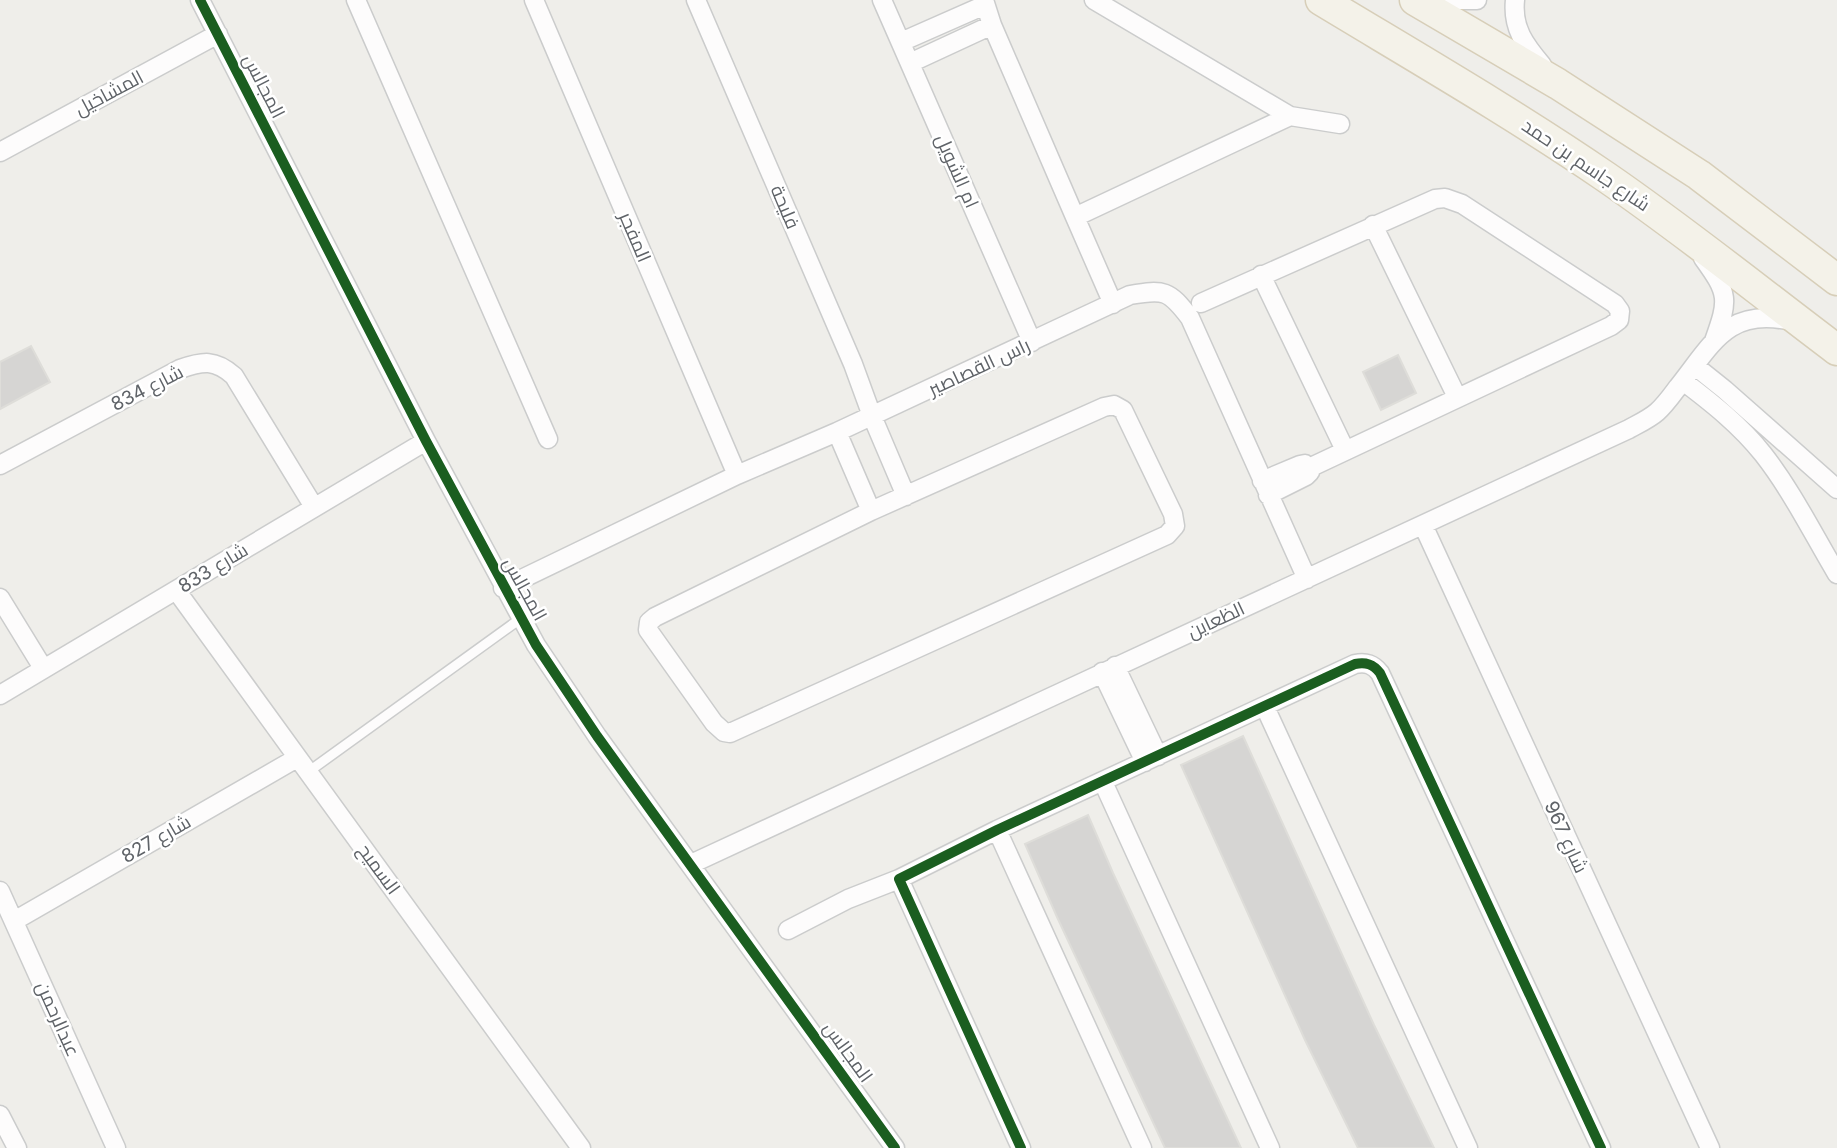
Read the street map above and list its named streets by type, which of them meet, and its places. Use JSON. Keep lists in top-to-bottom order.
{
  "streets": {
    "main road": ["شارع جاسم بن حمد"],
    "street": [
      "المجالس",
      "المشاخيل",
      "ام الشويل",
      "فليحة",
      "المفجر",
      "راس القصاصير",
      "شارع 834",
      "شارع 833",
      "الظعاين",
      "شارع 967",
      "شارع 827",
      "السميح",
      "عبدالرحمن"
    ]
  },
  "crossings": [
    ["المجالس", "المشاخيل"],
    ["المجالس", "راس القصاصير"],
    ["المجالس", "شارع 833"],
    ["المجالس", "الظعاين"],
    ["شارع جاسم بن حمد", "الظعاين"],
    ["ام الشويل", "راس القصاصير"],
    ["فليحة", "راس القصاصير"],
    ["المفجر", "راس القصاصير"],
    ["راس القصاصير", "الظعاين"],
    ["شارع 834", "شارع 833"],
    ["شارع 833", "السميح"],
    ["الظعاين", "شارع 967"],
    ["شارع 827", "السميح"],
    ["شارع 827", "عبدالرحمن"]
  ]
}
